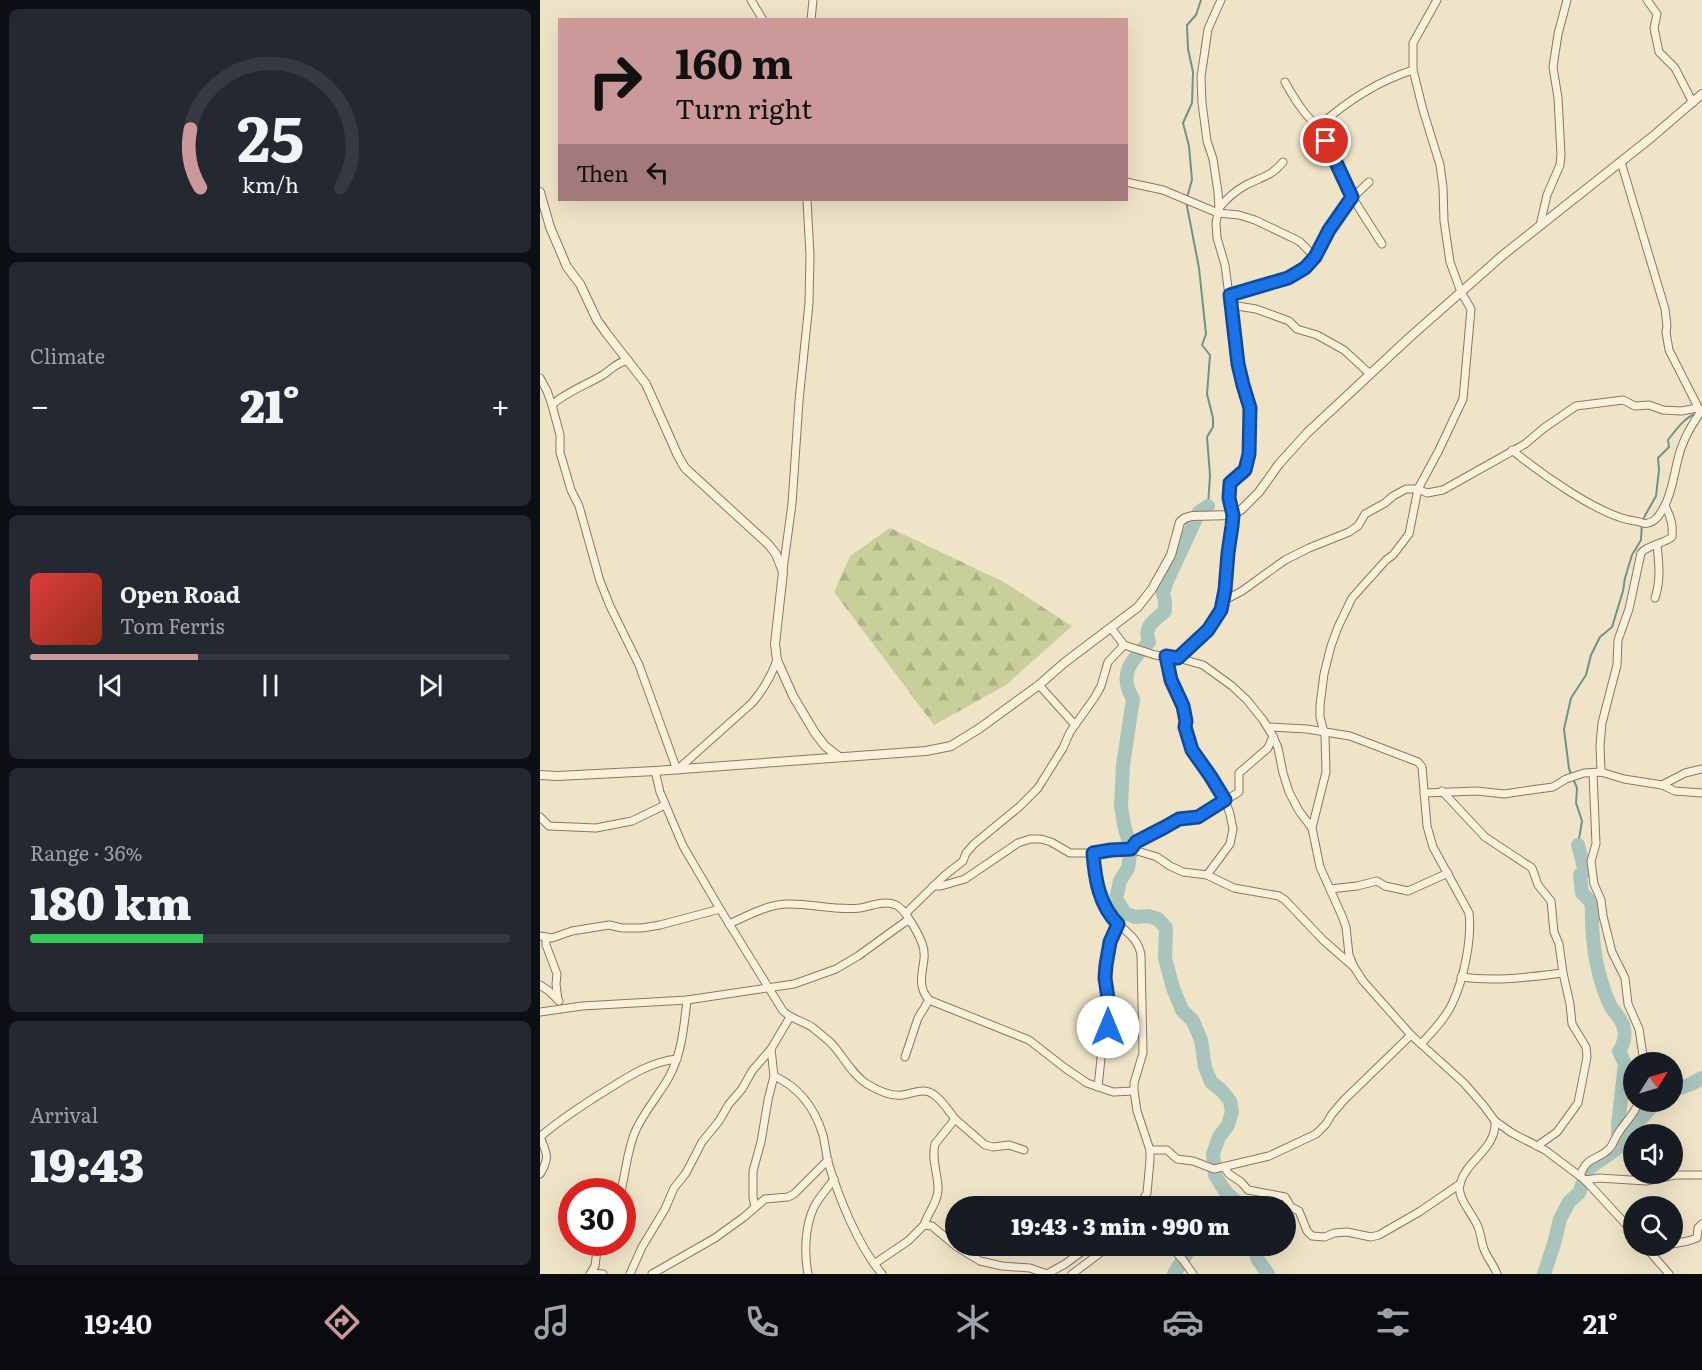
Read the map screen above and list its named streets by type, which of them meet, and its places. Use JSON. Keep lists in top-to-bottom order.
{
  "north": "top right",
  "page": {
    "turn": ["160 m", "Turn right"],
    "then": "Then",
    "tile": [
      "Climate",
      ["Range · 36%", "180 km"],
      ["Arrival", "19:43"]
    ],
    "heat": ["−", "21°", "+"],
    "song": ["Open Road", "Tom Ferris"],
    "limit": "30",
    "trip": "19:43 · 3 min · 990 m",
    "tabs": ["19:40", "21°"],
    "gauge": ["25", "km/h"]
  }
}
